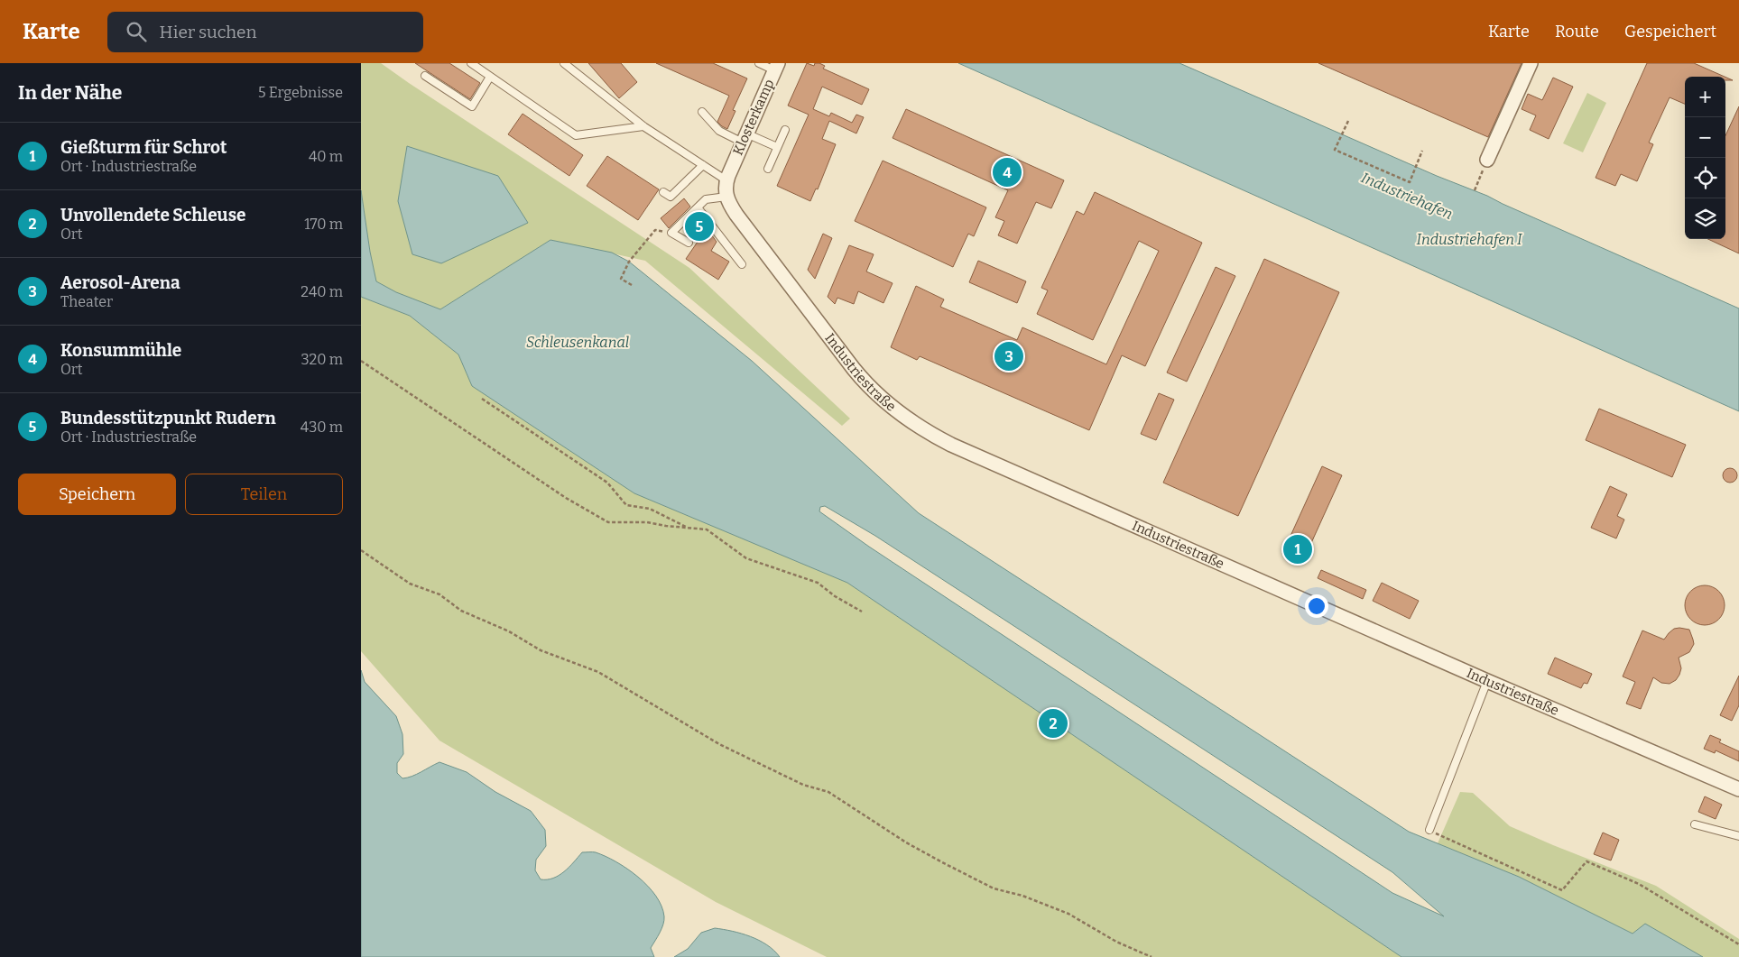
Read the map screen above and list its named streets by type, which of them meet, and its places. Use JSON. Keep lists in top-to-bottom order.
{
  "streets": {
    "street": ["Klosterkamp", "Industriestraße"]
  },
  "crossings": [
    ["Klosterkamp", "Industriestraße"]
  ],
  "water": ["Industriehafen", "Industriehafen I", "Schleusenkanal"],
  "page": {
    "header": "Karte",
    "search": "Hier suchen",
    "nav": ["Karte", "Route", "Gespeichert"],
    "heading": ["In der Nähe", "5 Ergebnisse"],
    "map_buttons": ["+", "−"],
    "list": [
      {
        "mark": "1",
        "name": "Gießturm für Schrot",
        "note": "Ort · Industriestraße",
        "value": "40 m"
      },
      {
        "mark": "2",
        "name": "Unvollendete Schleuse",
        "note": "Ort",
        "value": "170 m"
      },
      {
        "mark": "3",
        "name": "Aerosol-Arena",
        "note": "Theater",
        "value": "240 m"
      },
      {
        "mark": "4",
        "name": "Konsummühle",
        "note": "Ort",
        "value": "320 m"
      },
      {
        "mark": "5",
        "name": "Bundesstützpunkt Rudern",
        "note": "Ort · Industriestraße",
        "value": "430 m"
      }
    ],
    "pins": [
      "4",
      "5",
      "3",
      "1",
      "2"
    ],
    "buttons": ["Speichern", "Teilen"]
  }
}
